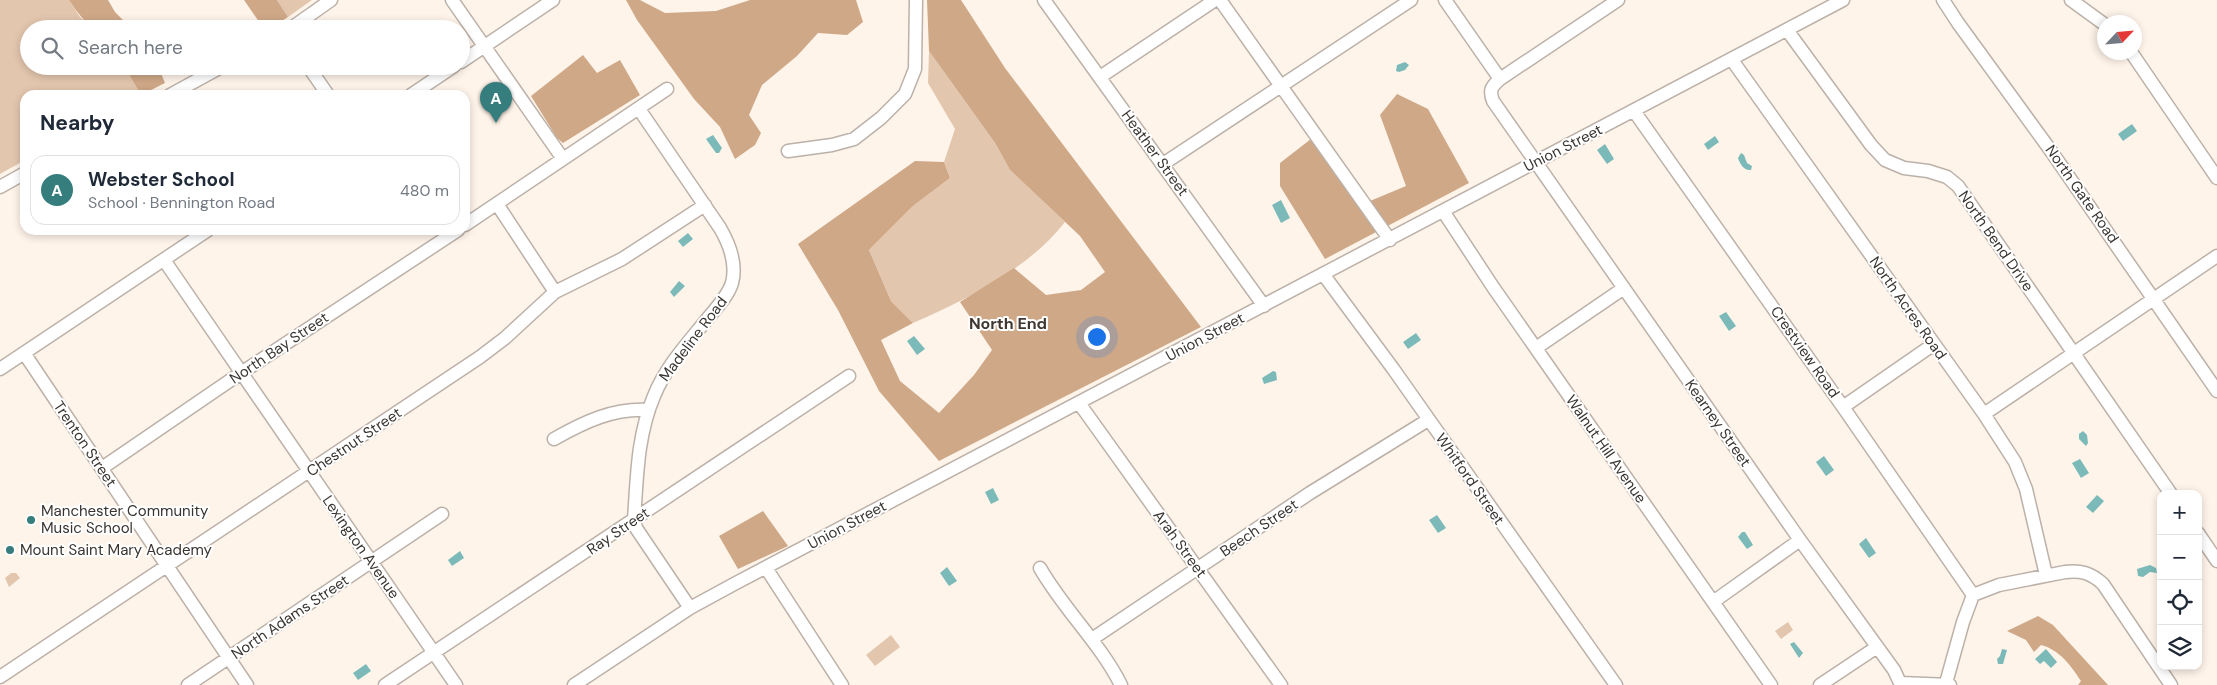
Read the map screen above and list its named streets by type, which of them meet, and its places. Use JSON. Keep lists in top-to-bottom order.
{
  "streets": {
    "street": [
      "Union Street",
      "Heather Street",
      "North Gate Road",
      "North Bend Drive",
      "North Acres Road",
      "Madeline Road",
      "North Bay Street",
      "Crestview Road",
      "Kearney Street",
      "Chestnut Street",
      "Trenton Street",
      "Walnut Hill Avenue",
      "Whitford Street",
      "Beech Street",
      "Ray Street",
      "Arah Street",
      "Lexington Avenue",
      "North Adams Street"
    ]
  },
  "crossings": [
    ["Union Street", "Heather Street"],
    ["Union Street", "North Bend Drive"],
    ["Union Street", "North Acres Road"],
    ["Union Street", "Crestview Road"],
    ["Union Street", "Kearney Street"],
    ["Union Street", "Walnut Hill Avenue"],
    ["Union Street", "Whitford Street"],
    ["Union Street", "Arah Street"],
    ["Madeline Road", "Chestnut Street"],
    ["Madeline Road", "Ray Street"],
    ["North Bay Street", "Trenton Street"],
    ["North Bay Street", "Lexington Avenue"],
    ["Chestnut Street", "Trenton Street"],
    ["Chestnut Street", "Lexington Avenue"],
    ["Trenton Street", "North Adams Street"],
    ["Whitford Street", "Beech Street"],
    ["Beech Street", "Arah Street"],
    ["Ray Street", "Lexington Avenue"],
    ["Lexington Avenue", "North Adams Street"]
  ],
  "districts": ["North End"],
  "places": ["Manchester Community Music School", "Mount Saint Mary Academy"],
  "north": "top right",
  "page": {
    "search": "Search here",
    "pins": "A",
    "heading": "Nearby",
    "list": [
      {
        "mark": "A",
        "name": "Webster School",
        "note": "School · Bennington Road",
        "value": "480 m"
      }
    ],
    "map_buttons": ["+", "−"]
  }
}
